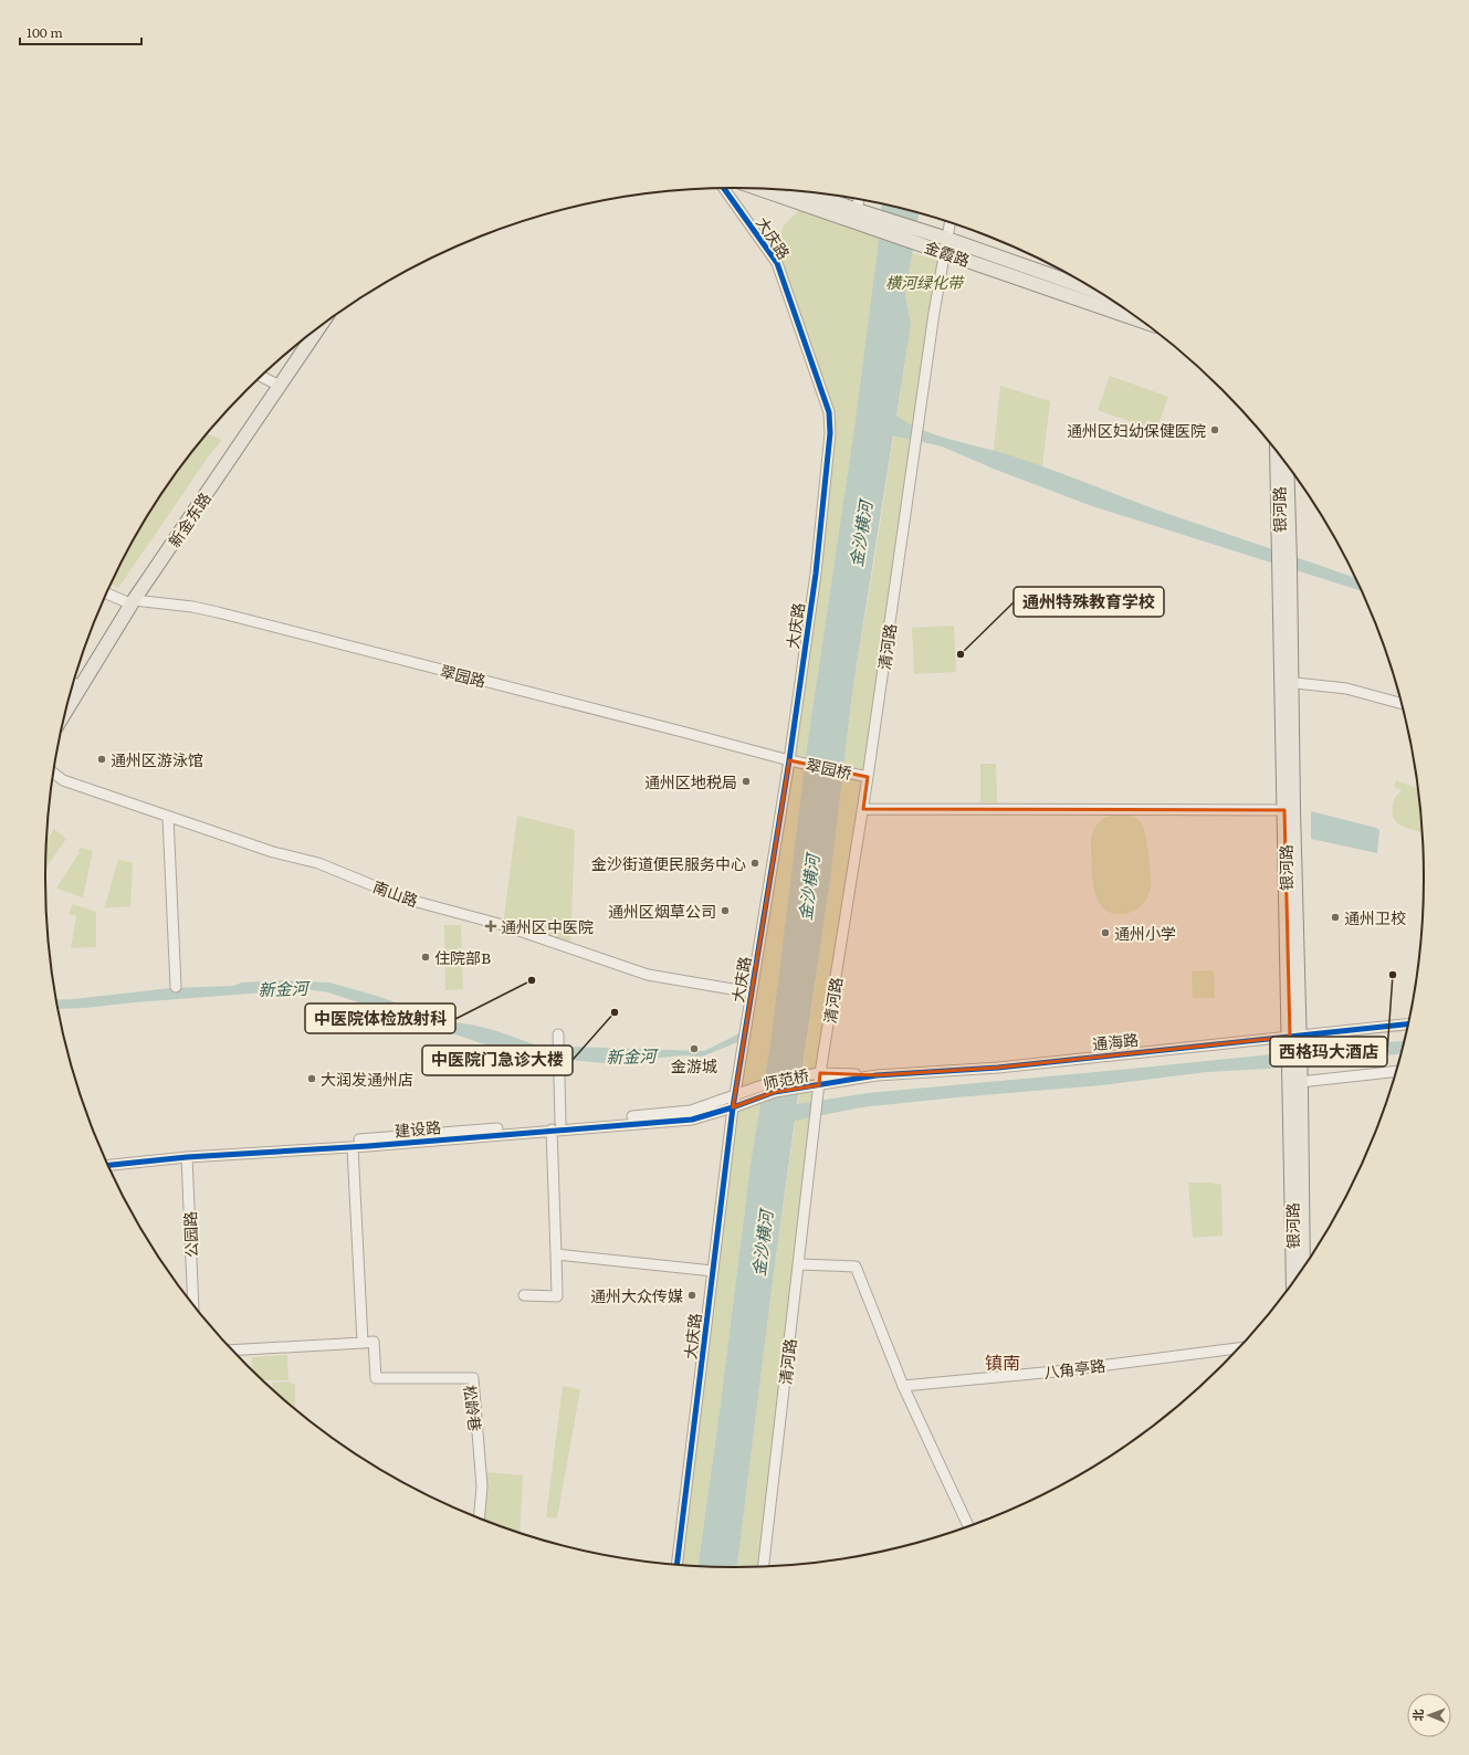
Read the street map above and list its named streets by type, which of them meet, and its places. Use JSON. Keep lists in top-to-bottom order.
{
  "streets": {
    "main road": ["金霞路", "银河路", "新金东路"],
    "street": [
      "大庆路",
      "清河路",
      "翠园路",
      "翠园桥",
      "南山路",
      "通海路",
      "师范桥",
      "建设路",
      "公园路",
      "八角亭路",
      "松龄巷"
    ]
  },
  "crossings": [
    ["大庆路", "翠园路"],
    ["大庆路", "翠园桥"],
    ["大庆路", "南山路"],
    ["大庆路", "师范桥"],
    ["大庆路", "建设路"],
    ["金霞路", "清河路"],
    ["银河路", "通海路"],
    ["新金东路", "翠园路"],
    ["清河路", "翠园桥"],
    ["清河路", "通海路"],
    ["清河路", "师范桥"],
    ["翠园路", "翠园桥"],
    ["通海路", "师范桥"],
    ["师范桥", "建设路"],
    ["建设路", "公园路"]
  ],
  "districts": ["镇南"],
  "water": ["金沙横河", "新金河"],
  "parks": ["横河绿化带"],
  "places": {
    "other": [
      "通州区妇幼保健医院",
      "通州特殊教育学校",
      "通州区游泳馆",
      "通州区地税局",
      "金沙街道便民服务中心",
      "通州区烟草公司",
      "通州卫校",
      "通州小学",
      "住院部B",
      "西格玛大酒店",
      "中医院体检放射科",
      "中医院门急诊大楼",
      "金游城",
      "大润发通州店",
      "通州大众传媒"
    ],
    "health": ["通州区中医院"]
  },
  "scale_bar": "100 m",
  "north": "left"
}
